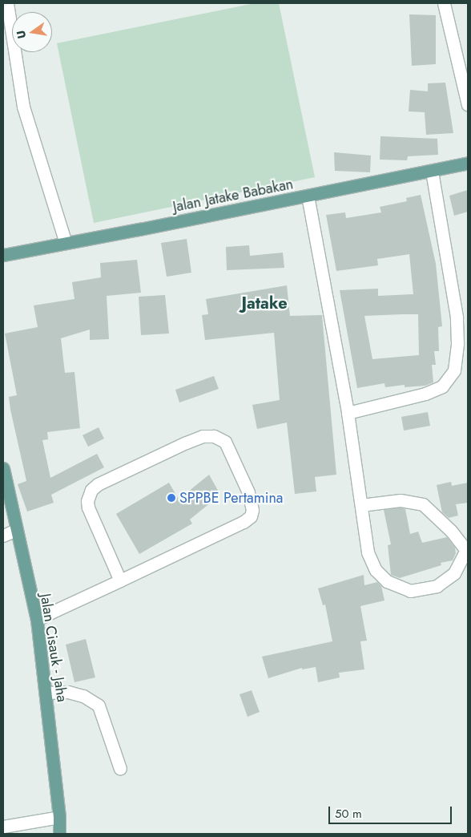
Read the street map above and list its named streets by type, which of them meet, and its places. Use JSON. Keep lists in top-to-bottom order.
{
  "streets": {
    "main road": ["Jalan Jatake Babakan", "Jalan Cisauk - Jaha"]
  },
  "districts": ["Jatake"],
  "places": ["SPPBE Pertamina"],
  "scale_bar": "50 m",
  "north": "left"
}
